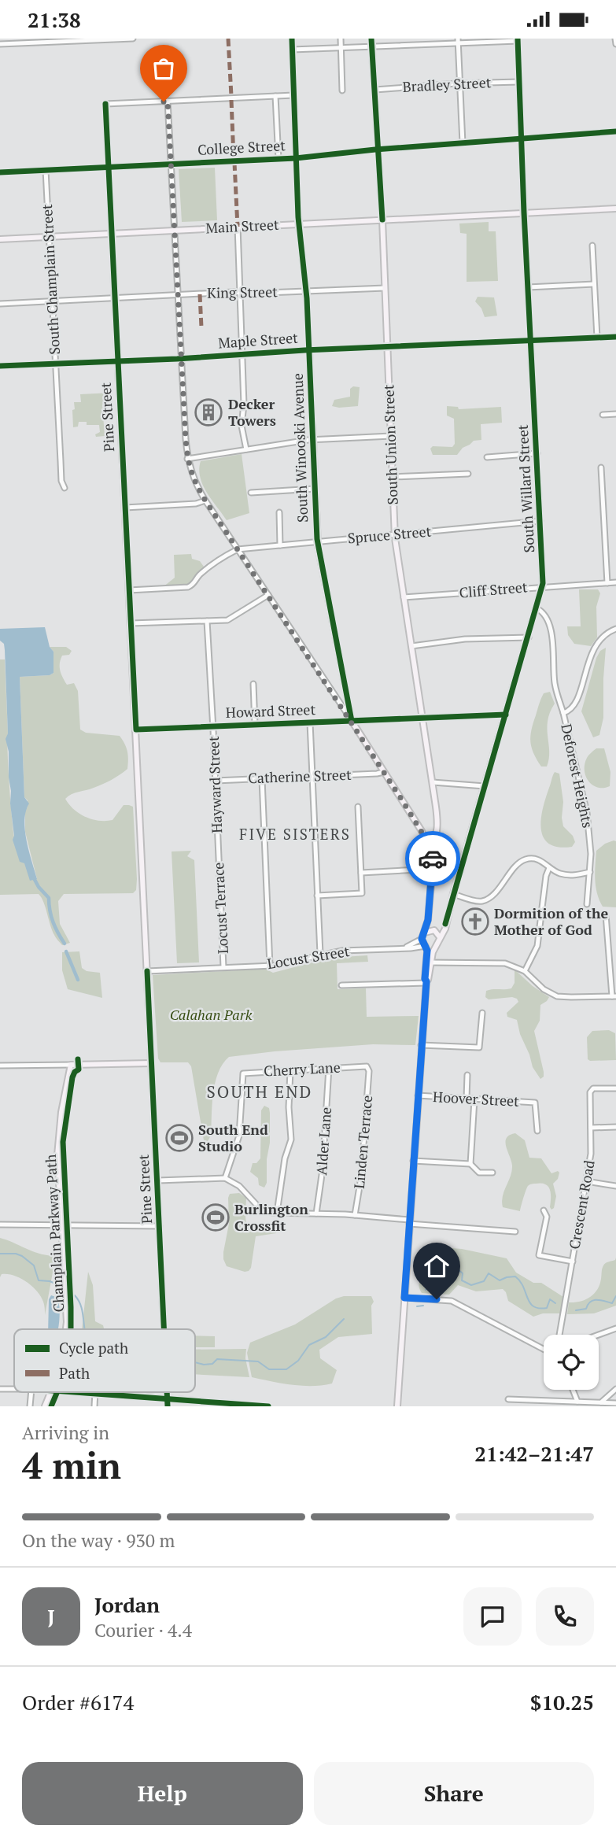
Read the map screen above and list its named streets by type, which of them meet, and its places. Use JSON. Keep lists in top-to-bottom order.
{
  "streets": {
    "main road": [
      "Main Street",
      "Pine Street",
      "South Union Street",
      "South Winooski Avenue",
      "South Willard Street"
    ],
    "street": [
      "Bradley Street",
      "College Street",
      "South Champlain Street",
      "King Street",
      "Maple Street",
      "Spruce Street",
      "Cliff Street",
      "Howard Street",
      "Deforest Heights",
      "Catherine Street",
      "Hayward Street",
      "Locust Terrace",
      "Locust Street",
      "Cherry Lane",
      "Hoover Street",
      "Alder Lane",
      "Linden Terrace",
      "Crescent Road"
    ],
    "cycle path": ["Champlain Parkway Path"]
  },
  "crossings": [
    ["Bradley Street", "South Union Street"],
    ["Bradley Street", "South Willard Street"],
    ["College Street", "South Champlain Street"],
    ["College Street", "Pine Street"],
    ["College Street", "South Union Street"],
    ["College Street", "South Winooski Avenue"],
    ["College Street", "South Willard Street"],
    ["Main Street", "South Champlain Street"],
    ["Main Street", "Pine Street"],
    ["Main Street", "South Union Street"],
    ["Main Street", "South Winooski Avenue"],
    ["Main Street", "South Willard Street"],
    ["South Champlain Street", "King Street"],
    ["South Champlain Street", "Maple Street"],
    ["King Street", "Pine Street"],
    ["King Street", "South Union Street"],
    ["King Street", "South Winooski Avenue"],
    ["Maple Street", "Pine Street"],
    ["Maple Street", "South Union Street"],
    ["Maple Street", "South Winooski Avenue"],
    ["Maple Street", "South Willard Street"],
    ["Pine Street", "Howard Street"],
    ["Pine Street", "Locust Street"],
    ["South Union Street", "Spruce Street"],
    ["South Union Street", "Cliff Street"],
    ["South Union Street", "Howard Street"],
    ["South Winooski Avenue", "Spruce Street"],
    ["South Winooski Avenue", "Howard Street"],
    ["South Willard Street", "Spruce Street"],
    ["South Willard Street", "Cliff Street"],
    ["South Willard Street", "Howard Street"],
    ["South Willard Street", "Deforest Heights"],
    ["South Willard Street", "Locust Street"],
    ["Howard Street", "Hayward Street"],
    ["Catherine Street", "Hayward Street"],
    ["Hayward Street", "Locust Terrace"],
    ["Locust Terrace", "Locust Street"],
    ["Cherry Lane", "Alder Lane"],
    ["Cherry Lane", "Linden Terrace"]
  ],
  "districts": ["FIVE SISTERS", "SOUTH END"],
  "parks": ["Calahan Park"],
  "places": {
    "building": ["Decker Towers"],
    "church": ["Dormition of the Mother of God"],
    "sports": ["South End Studio", "Burlington Crossfit"]
  },
  "legend": ["Cycle path", "Path"],
  "page": {
    "status": "21:38",
    "heading": ["4 min", "Arriving in", "21:42–21:47"],
    "panel": [
      "Jordan",
      "Courier · 4.4",
      "Order #6174",
      "$10.25"
    ],
    "bar": "On the way · 930 m",
    "round": "J",
    "buttons": ["Help", "Share"]
  }
}
